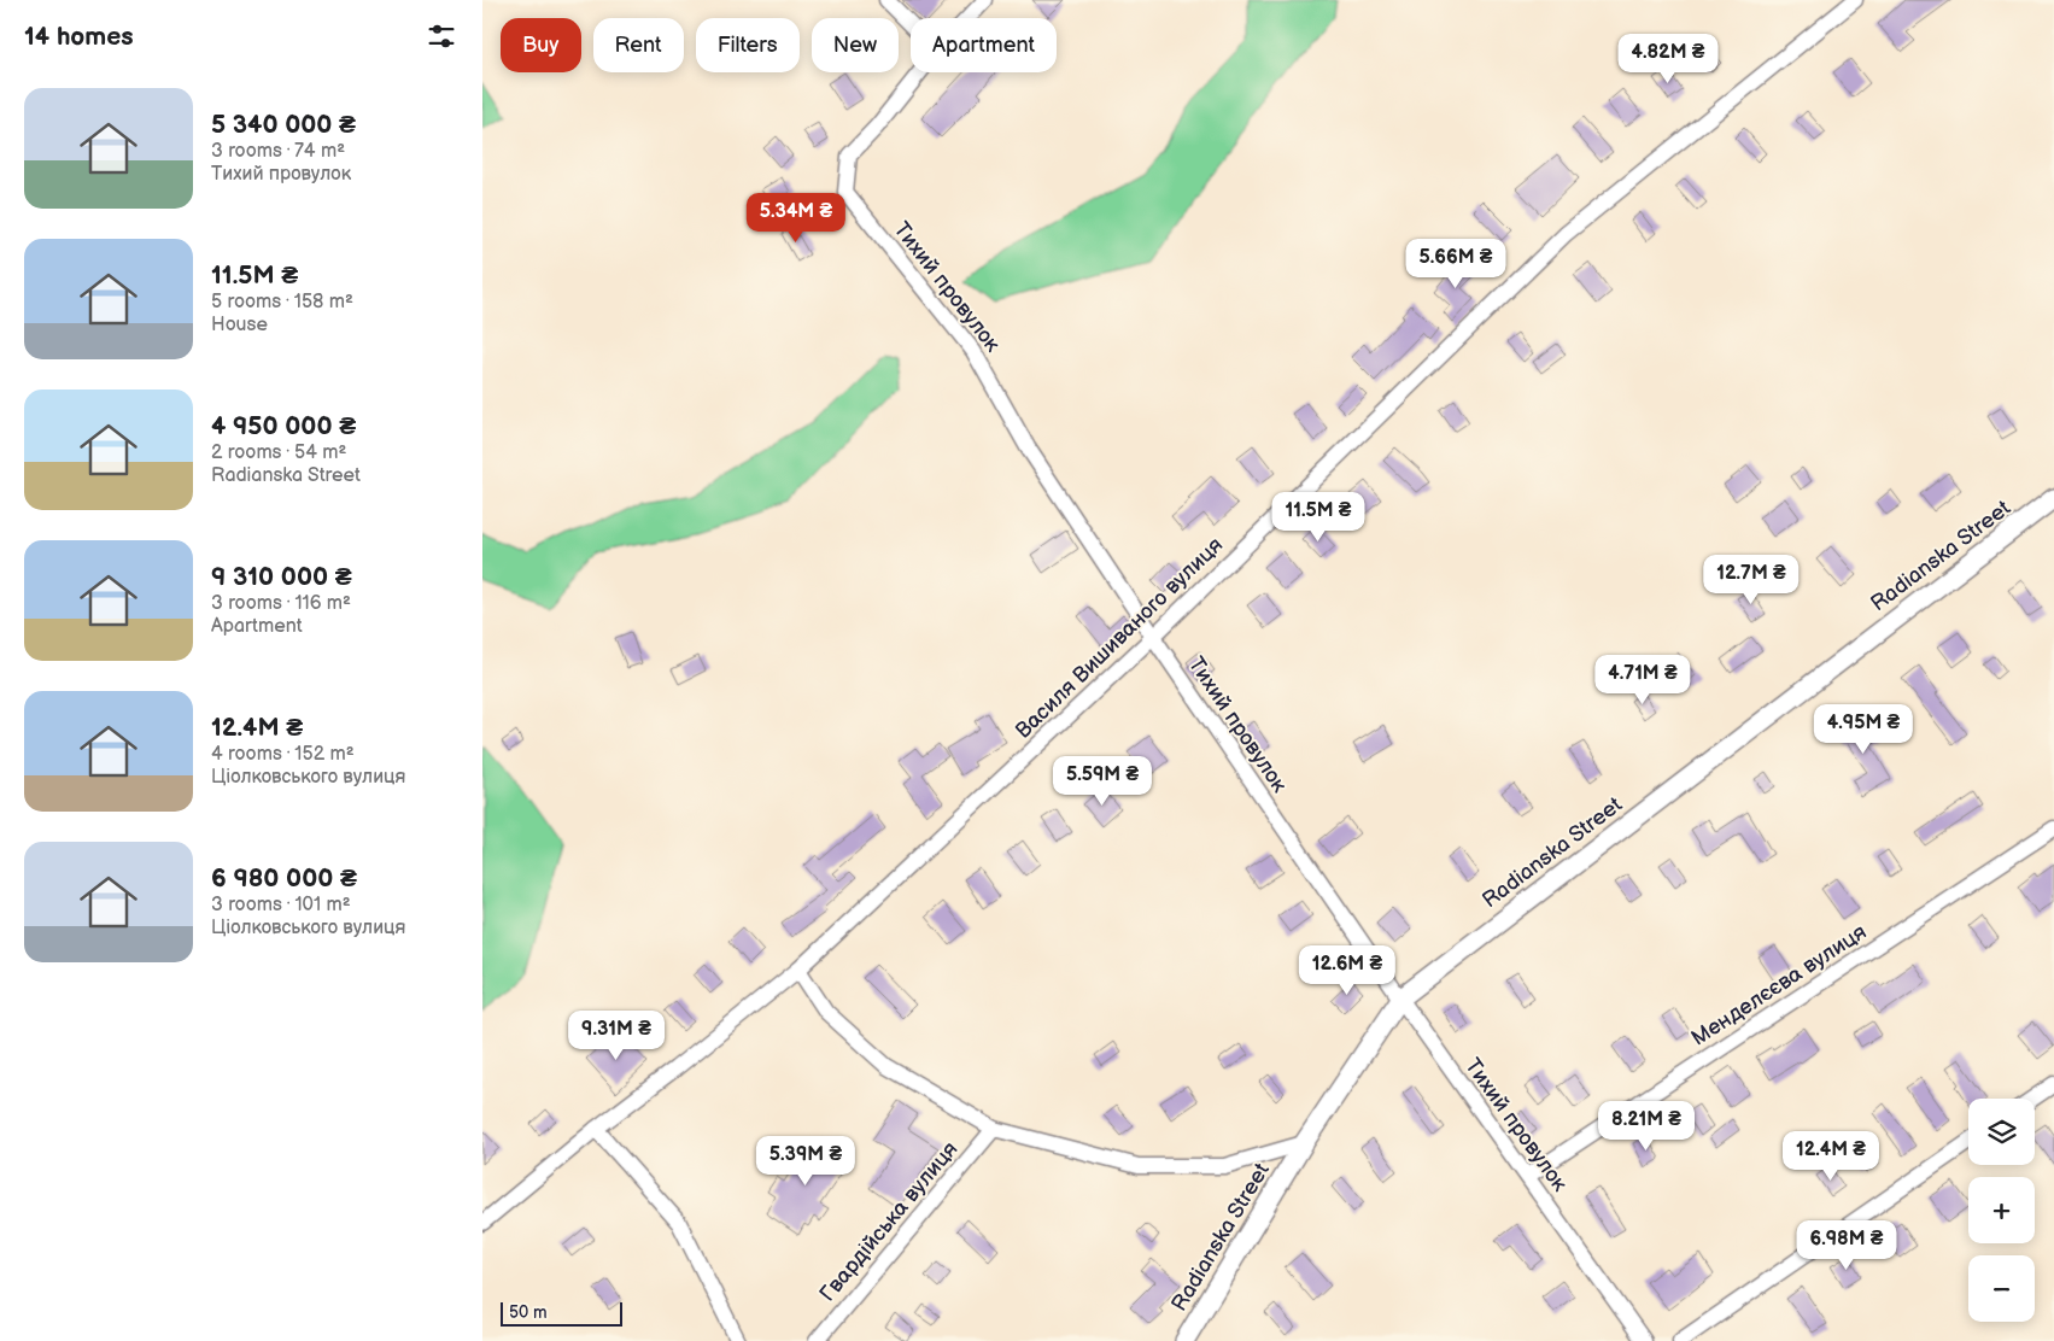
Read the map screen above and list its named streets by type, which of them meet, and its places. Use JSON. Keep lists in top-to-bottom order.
{
  "streets": {
    "street": [
      "Тихий провулок",
      "Radianska Street",
      "Василя Вишиваного вулиця",
      "Менделєєва вулиця",
      "Гвардійська вулиця"
    ]
  },
  "crossings": [
    ["Тихий провулок", "Radianska Street"],
    ["Тихий провулок", "Василя Вишиваного вулиця"],
    ["Тихий провулок", "Менделєєва вулиця"]
  ],
  "scale_bar": "50 m",
  "page": {
    "heading": "14 homes",
    "chip": [
      "Buy",
      "Rent",
      "Filters",
      "New",
      "Apartment"
    ],
    "price": [
      "4.82M ₴",
      "5.34M ₴",
      "5.66M ₴",
      "11.5M ₴",
      "12.7M ₴",
      "4.71M ₴",
      "4.95M ₴",
      "5.59M ₴",
      "12.6M ₴",
      "9.31M ₴",
      "8.21M ₴",
      "12.4M ₴",
      "5.39M ₴",
      "6.98M ₴"
    ],
    "list": [
      {
        "name": "5 340 000 ₴",
        "note": "3 rooms · 74 m² · Тихий провулок"
      },
      {
        "name": "11.5M ₴",
        "note": "5 rooms · 158 m² · House"
      },
      {
        "name": "4 950 000 ₴",
        "note": "2 rooms · 54 m² · Radianska Street"
      },
      {
        "name": "9 310 000 ₴",
        "note": "3 rooms · 116 m² · Apartment"
      },
      {
        "name": "12.4M ₴",
        "note": "4 rooms · 152 m² · Ціолковського вулиця"
      },
      {
        "name": "6 980 000 ₴",
        "note": "3 rooms · 101 m² · Ціолковського вулиця"
      }
    ],
    "map_buttons": ["+", "−"],
    "scale": "50 m"
  }
}
